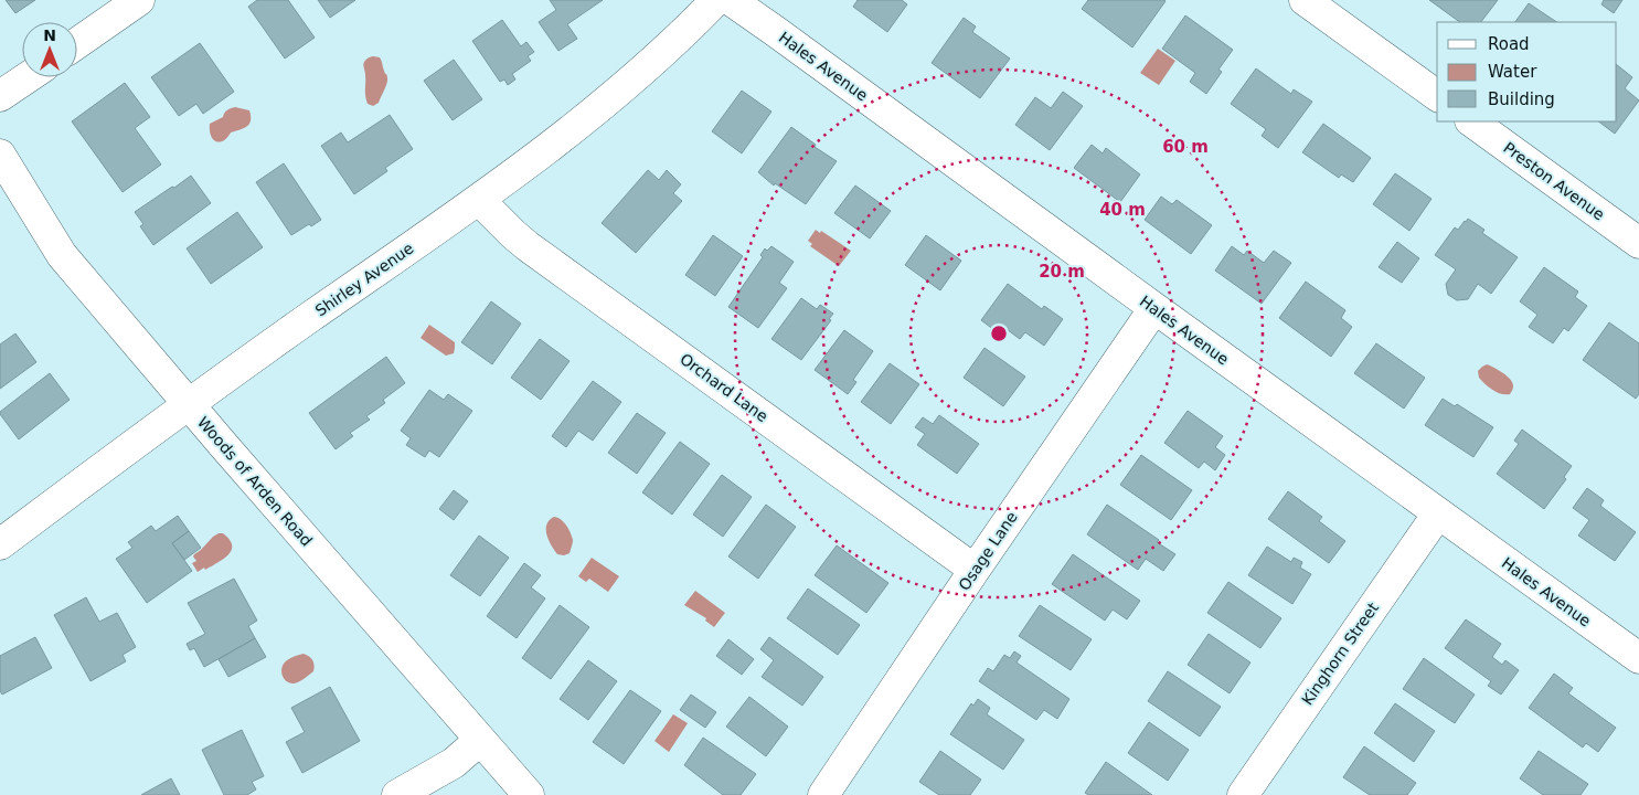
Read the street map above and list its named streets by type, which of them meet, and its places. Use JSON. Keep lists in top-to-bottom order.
{
  "streets": {
    "street": [
      "Hales Avenue",
      "Preston Avenue",
      "Shirley Avenue",
      "Orchard Lane",
      "Woods of Arden Road",
      "Osage Lane",
      "Kinghorn Street"
    ]
  },
  "crossings": [
    ["Hales Avenue", "Osage Lane"],
    ["Hales Avenue", "Kinghorn Street"],
    ["Shirley Avenue", "Orchard Lane"],
    ["Shirley Avenue", "Woods of Arden Road"],
    ["Orchard Lane", "Osage Lane"]
  ],
  "legend": ["Road", "Water", "Building"],
  "north": "top",
  "rings": ["60 m", "40 m", "20 m"]
}
